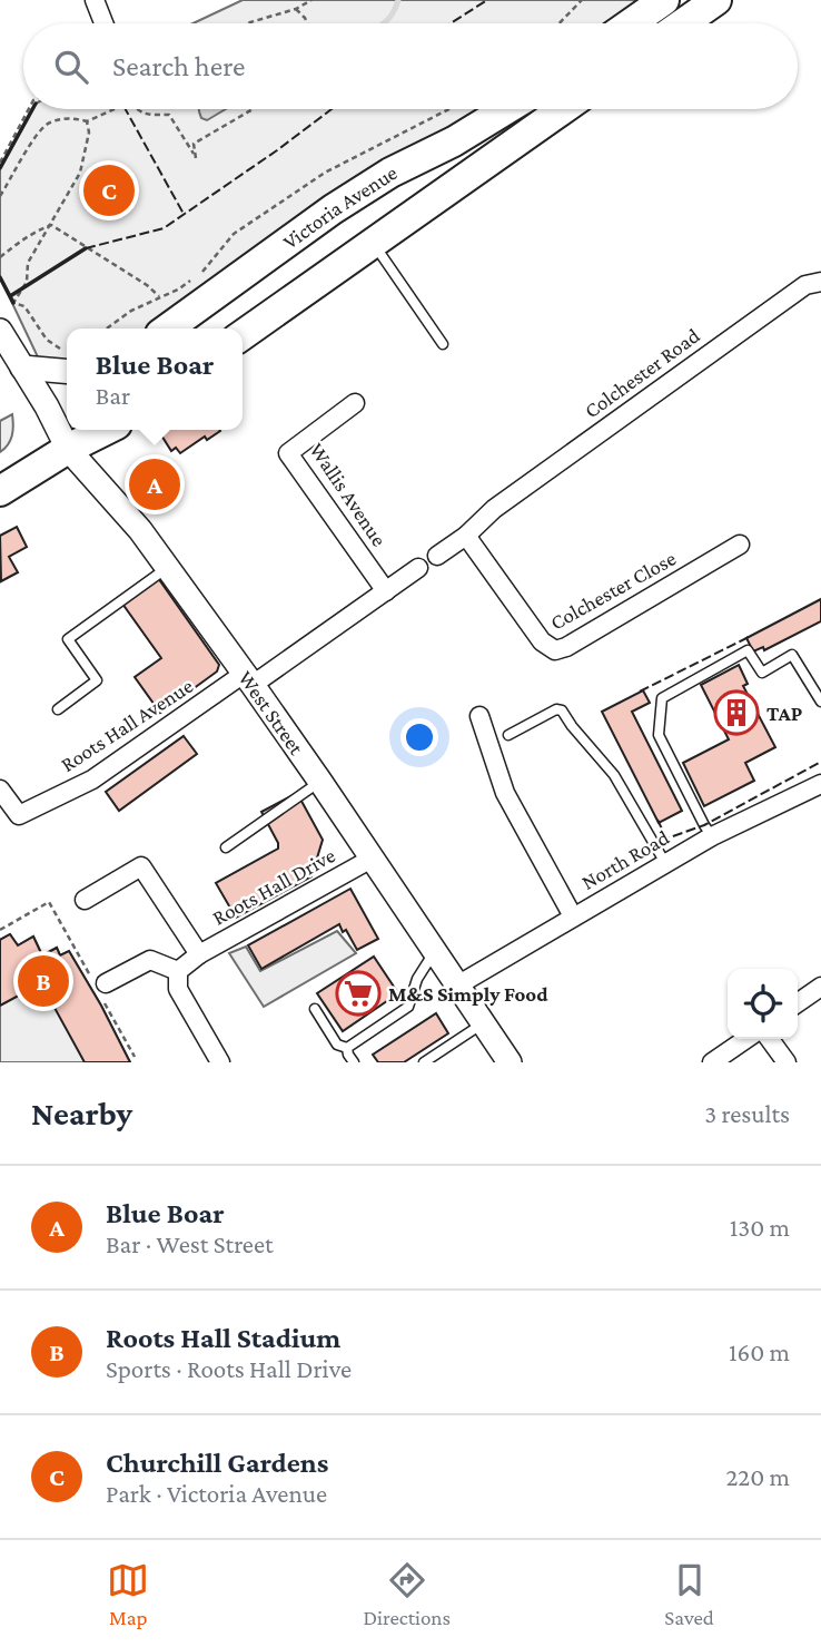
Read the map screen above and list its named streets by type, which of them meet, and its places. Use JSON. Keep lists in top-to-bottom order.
{
  "streets": {
    "highway": ["Victoria Avenue"],
    "main road": ["West Street"],
    "street": [
      "Colchester Road",
      "Wallis Avenue",
      "Colchester Close",
      "Roots Hall Avenue",
      "North Road",
      "Roots Hall Drive"
    ]
  },
  "crossings": [
    ["Colchester Road", "Colchester Close"],
    ["West Street", "Roots Hall Avenue"],
    ["West Street", "North Road"],
    ["West Street", "Roots Hall Drive"]
  ],
  "places": {
    "building": ["TAP"],
    "supermarket": ["M&S Simply Food"]
  },
  "page": {
    "search": "Search here",
    "pins": ["C", "A", "B"],
    "popup": ["Blue Boar", "Bar"],
    "heading": ["Nearby", "3 results"],
    "list": [
      {
        "mark": "A",
        "name": "Blue Boar",
        "note": "Bar · West Street",
        "value": "130 m"
      },
      {
        "mark": "B",
        "name": "Roots Hall Stadium",
        "note": "Sports · Roots Hall Drive",
        "value": "160 m"
      },
      {
        "mark": "C",
        "name": "Churchill Gardens",
        "note": "Park · Victoria Avenue",
        "value": "220 m"
      }
    ],
    "nav": ["Map", "Directions", "Saved"]
  }
}
